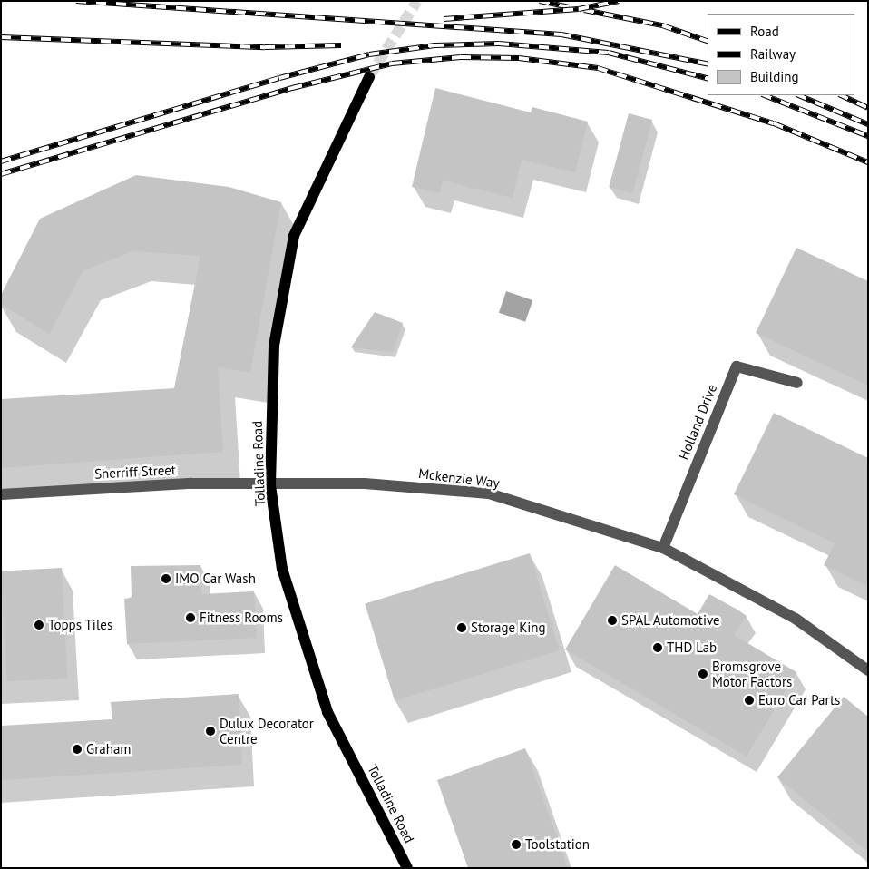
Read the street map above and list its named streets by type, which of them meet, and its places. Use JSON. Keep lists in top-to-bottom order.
{
  "streets": {
    "main road": ["Tolladine Road"],
    "street": ["Holland Drive", "Sherriff Street", "Mckenzie Way"]
  },
  "crossings": [
    ["Holland Drive", "Mckenzie Way"],
    ["Tolladine Road", "Sherriff Street"],
    ["Tolladine Road", "Mckenzie Way"],
    ["Sherriff Street", "Mckenzie Way"]
  ],
  "places": [
    "IMO Car Wash",
    "Fitness Rooms",
    "SPAL Automotive",
    "Topps Tiles",
    "Storage King",
    "THD Lab",
    "Bromsgrove Motor Factors",
    "Euro Car Parts",
    "Dulux Decorator Centre",
    "Graham",
    "Toolstation"
  ],
  "legend": ["Road", "Railway", "Building"]
}
